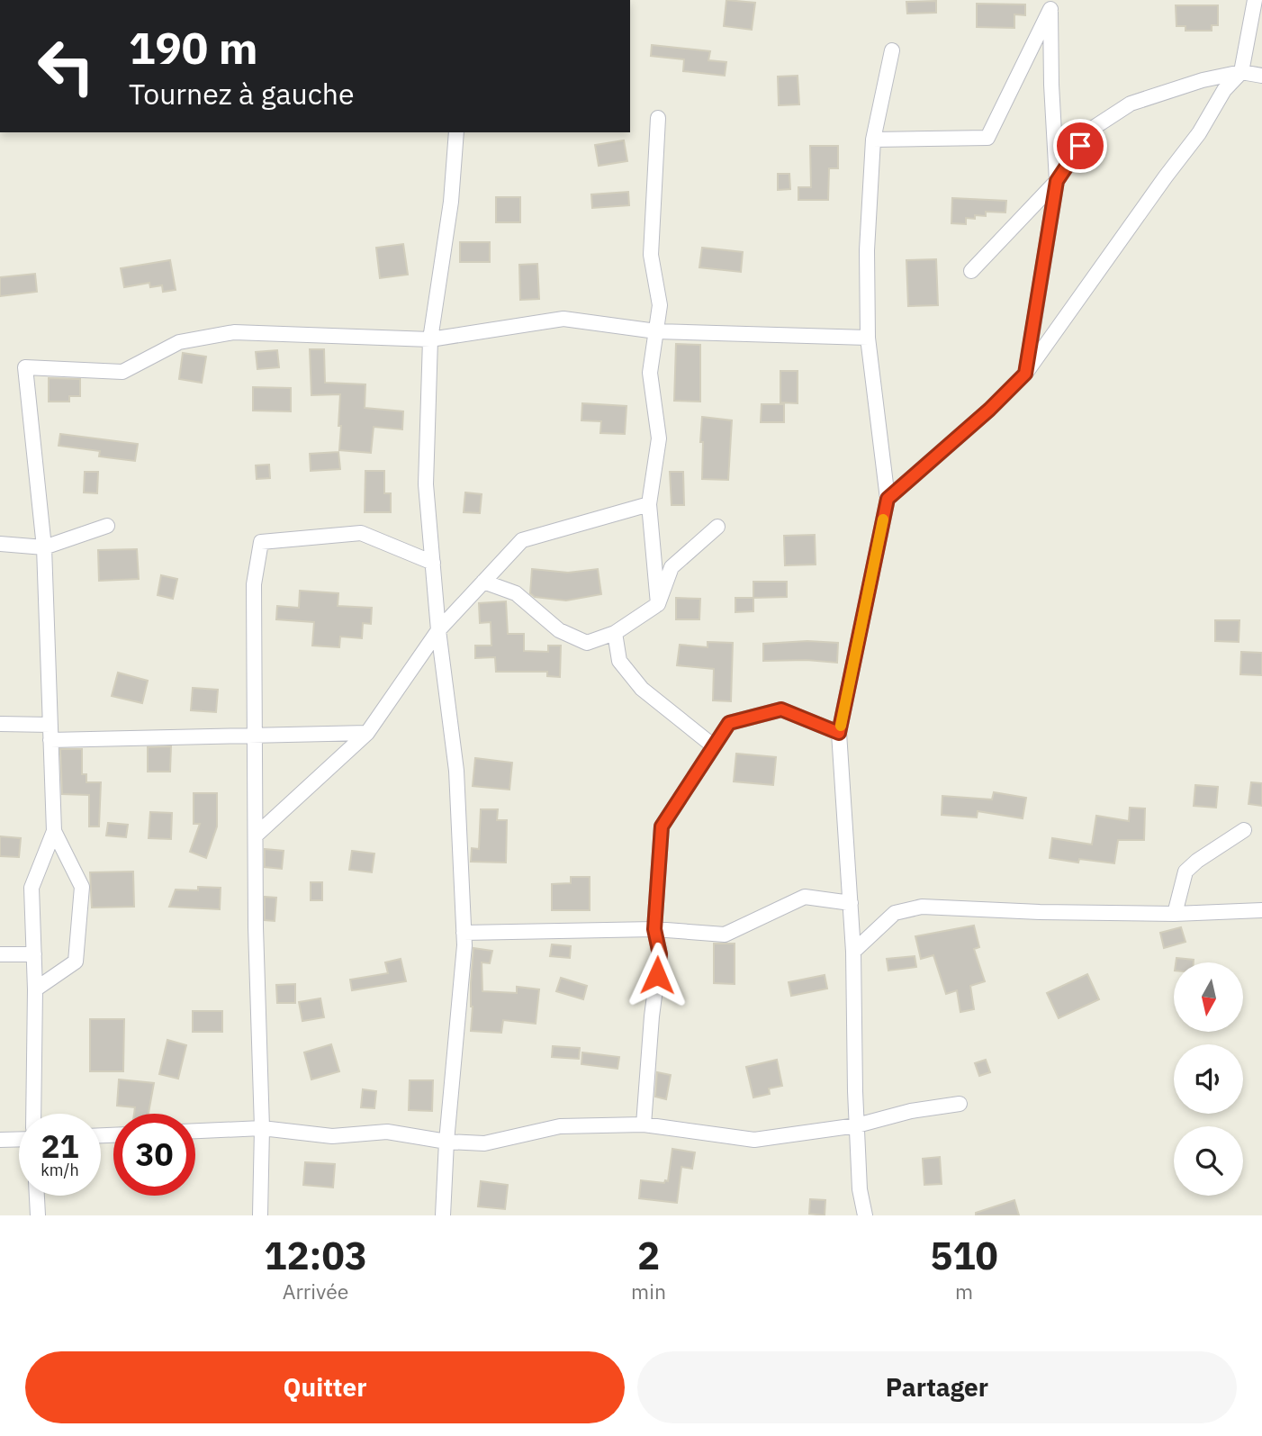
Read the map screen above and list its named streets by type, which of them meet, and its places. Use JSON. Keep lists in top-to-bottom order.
{
  "north": "bottom",
  "page": {
    "turn": ["190 m", "Tournez à gauche"],
    "speed": "21 km/h",
    "limit": "30",
    "eta": [
      "12:03",
      "Arrivée",
      "2",
      "min",
      "510",
      "m"
    ],
    "buttons": ["Quitter", "Partager"]
  }
}
